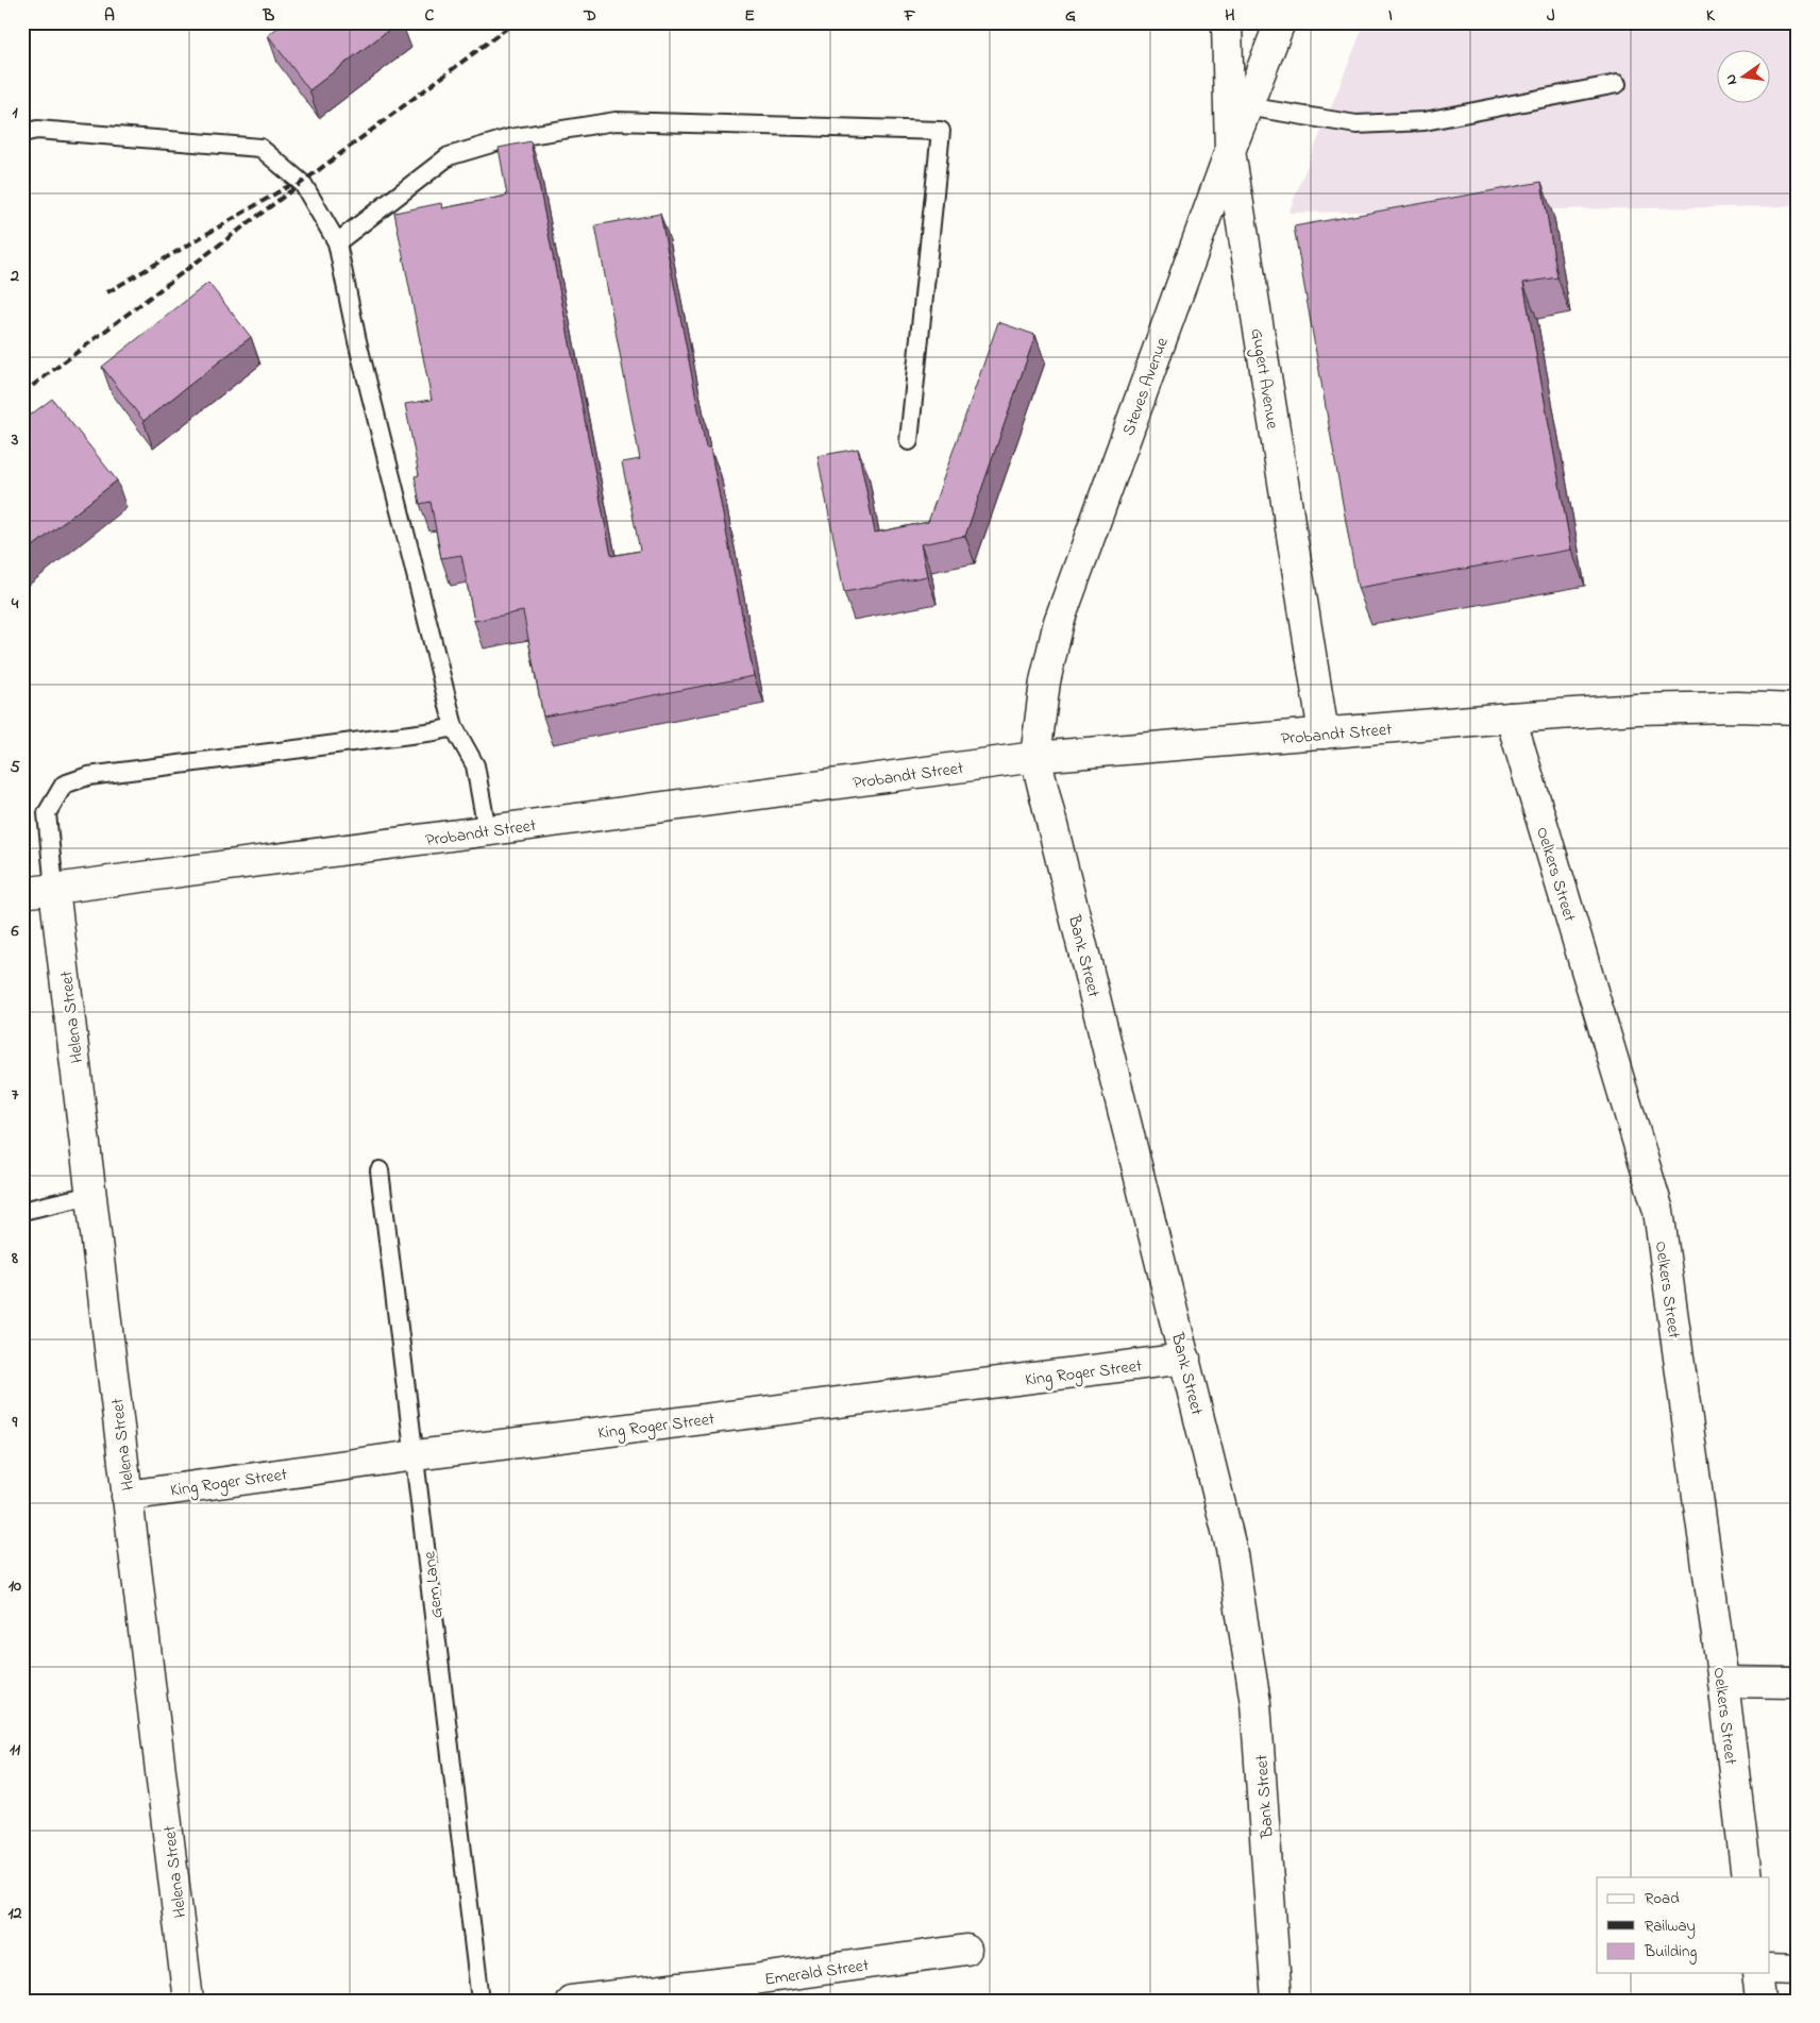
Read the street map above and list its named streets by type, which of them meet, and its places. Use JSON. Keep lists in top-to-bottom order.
{
  "streets": {
    "street": [
      "Gugert Avenue",
      "Steves Avenue",
      "Probandt Street",
      "Oelkers Street",
      "Bank Street",
      "Helena Street",
      "King Roger Street",
      "Emerald Street"
    ],
    "lane": ["Gem Lane"]
  },
  "crossings": [
    ["Gugert Avenue", "Steves Avenue"],
    ["Gugert Avenue", "Probandt Street"],
    ["Steves Avenue", "Probandt Street"],
    ["Steves Avenue", "Bank Street"],
    ["Probandt Street", "Oelkers Street"],
    ["Probandt Street", "Bank Street"],
    ["Probandt Street", "Helena Street"],
    ["Bank Street", "King Roger Street"],
    ["Helena Street", "King Roger Street"],
    ["King Roger Street", "Gem Lane"]
  ],
  "legend": ["Road", "Railway", "Building"],
  "north": "left",
  "grid": {
    "columns": [
      "A",
      "B",
      "C",
      "D",
      "E",
      "F",
      "G",
      "H",
      "I",
      "J",
      "K"
    ],
    "rows": [
      "1",
      "2",
      "3",
      "4",
      "5",
      "6",
      "7",
      "8",
      "9",
      "10",
      "11",
      "12"
    ]
  }
}
